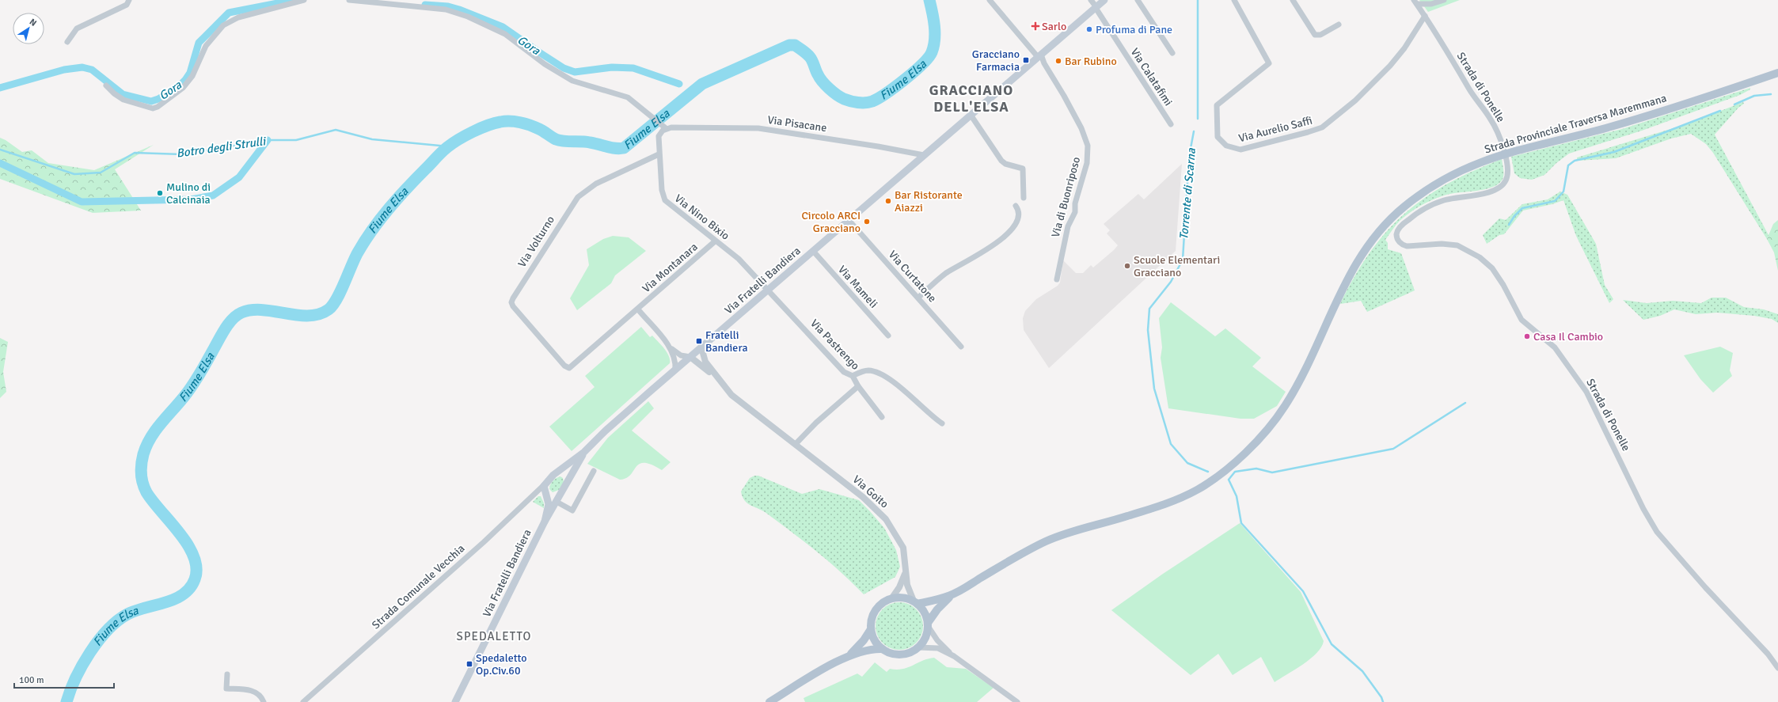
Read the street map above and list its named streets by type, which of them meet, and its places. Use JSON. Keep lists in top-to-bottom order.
{
  "streets": {
    "main road": ["Strada Provinciale Traversa Maremmana", "Via Fratelli Bandiera"],
    "street": [
      "Via Calatafimi",
      "Strada di Ponelle",
      "Via Pisacane",
      "Via Aurelio Saffi",
      "Via di Buonriposo",
      "Via Nino Bixio",
      "Via Volturno",
      "Via Montanara",
      "Via Curtatone",
      "Via Mameli",
      "Via Pastrengo",
      "Via Goito",
      "Strada Comunale Vecchia"
    ]
  },
  "crossings": [
    ["Via Calatafimi", "Via Fratelli Bandiera"],
    ["Strada di Ponelle", "Via Aurelio Saffi"],
    ["Via Pisacane", "Via Nino Bixio"],
    ["Via Pisacane", "Via Fratelli Bandiera"],
    ["Strada Provinciale Traversa Maremmana", "Via Goito"],
    ["Via di Buonriposo", "Via Fratelli Bandiera"],
    ["Via Nino Bixio", "Via Volturno"],
    ["Via Nino Bixio", "Via Montanara"],
    ["Via Nino Bixio", "Via Fratelli Bandiera"],
    ["Via Nino Bixio", "Via Pastrengo"],
    ["Via Volturno", "Via Montanara"],
    ["Via Curtatone", "Via Fratelli Bandiera"],
    ["Via Fratelli Bandiera", "Via Mameli"],
    ["Via Fratelli Bandiera", "Via Pastrengo"],
    ["Via Fratelli Bandiera", "Via Goito"],
    ["Via Fratelli Bandiera", "Strada Comunale Vecchia"]
  ],
  "districts": ["GRACCIANO DELL'ELSA", "SPEDALETTO"],
  "water": [
    "Gora",
    "Fiume Elsa",
    "Botro degli Strulli",
    "Torrente di Scarna"
  ],
  "places": {
    "health": ["Sarlo"],
    "other": [
      "Profuma di Pane",
      "Bar Rubino",
      "Mulino di Calcinaia",
      "Bar Ristorante Aiazzi",
      "Circolo ARCI Gracciano",
      "Scuole Elementari Gracciano",
      "Casa Il Cambio"
    ],
    "transit": ["Gracciano Farmacia", "Fratelli Bandiera", "Spedaletto Op.Civ.60"]
  },
  "scale_bar": "100 m",
  "north": "top right"
}
